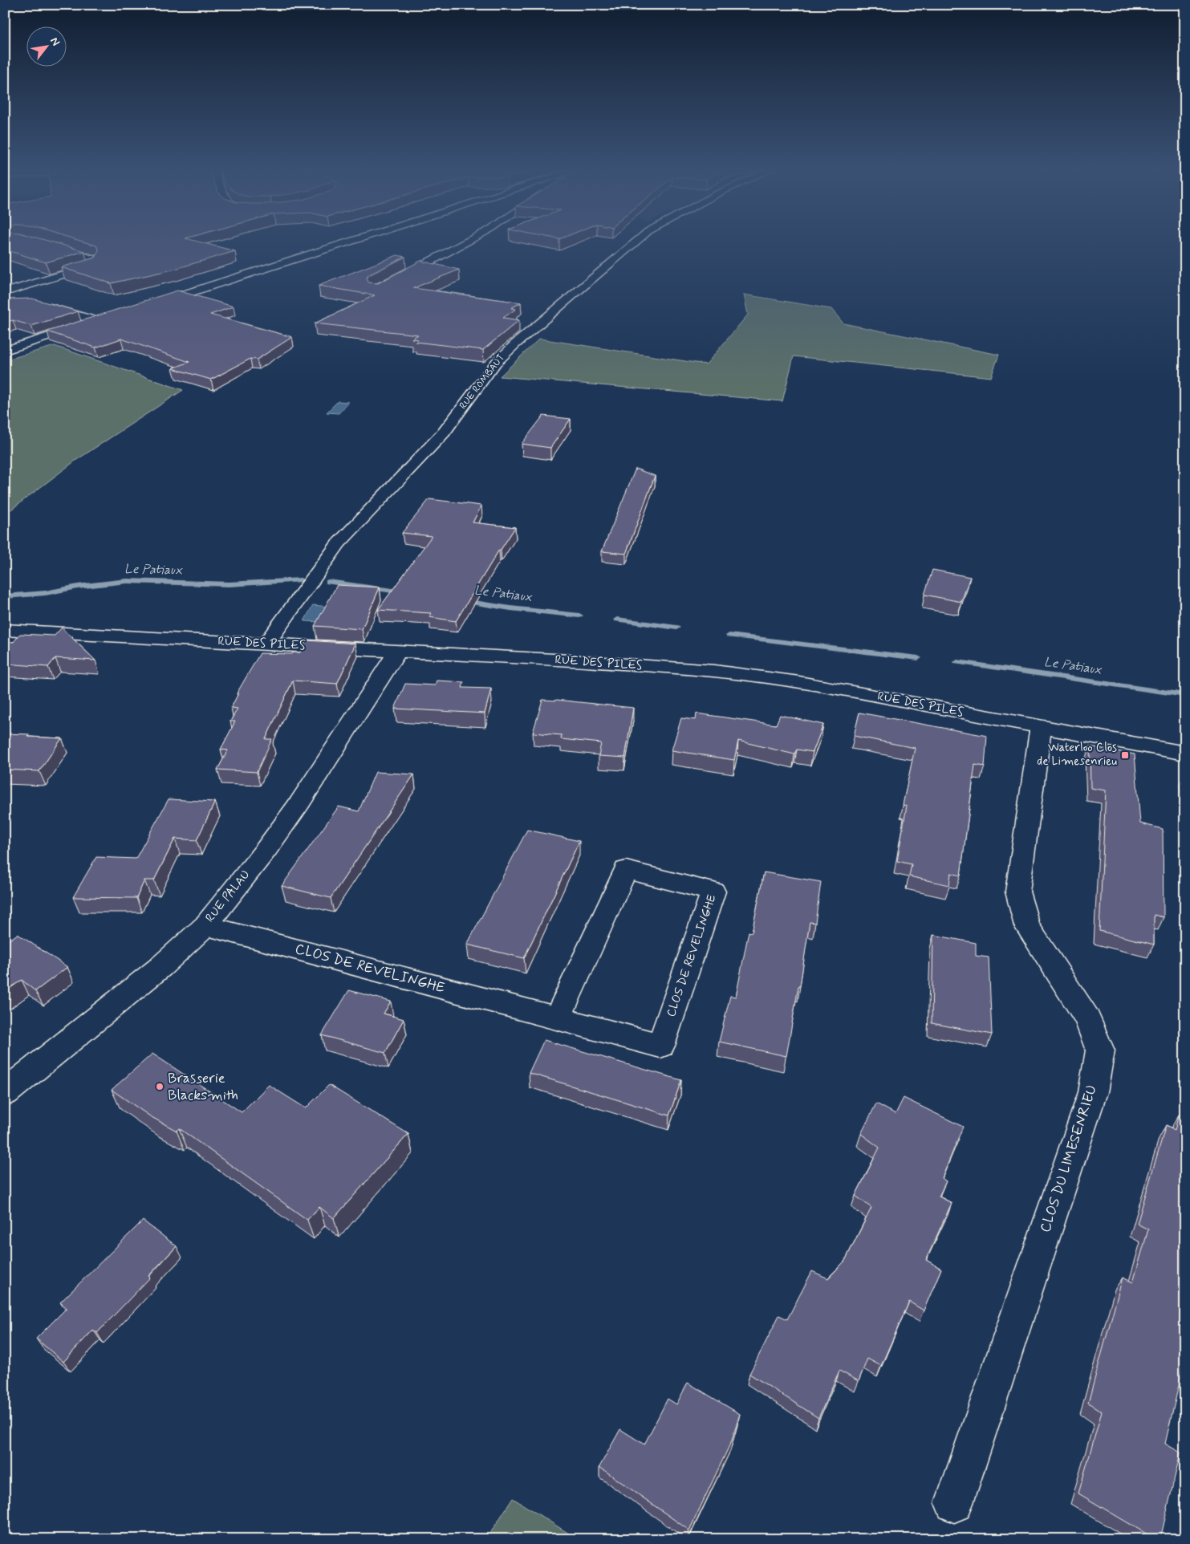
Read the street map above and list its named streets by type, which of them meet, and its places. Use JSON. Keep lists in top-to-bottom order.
{
  "streets": {
    "street": [
      "RUE ROMBAUT",
      "RUE DES PILES",
      "RUE PALAU",
      "CLOS DE REVELINGHE",
      "CLOS DU LIMESENRIEU"
    ]
  },
  "crossings": [
    ["RUE ROMBAUT", "RUE DES PILES"],
    ["RUE DES PILES", "RUE PALAU"],
    ["RUE DES PILES", "CLOS DU LIMESENRIEU"],
    ["RUE PALAU", "CLOS DE REVELINGHE"]
  ],
  "water": ["Le Patiaux"],
  "places": {
    "transit": ["Waterloo Clos de Limesenrieu"],
    "other": ["Brasserie Blacksmith"]
  },
  "north": "top right"
}
